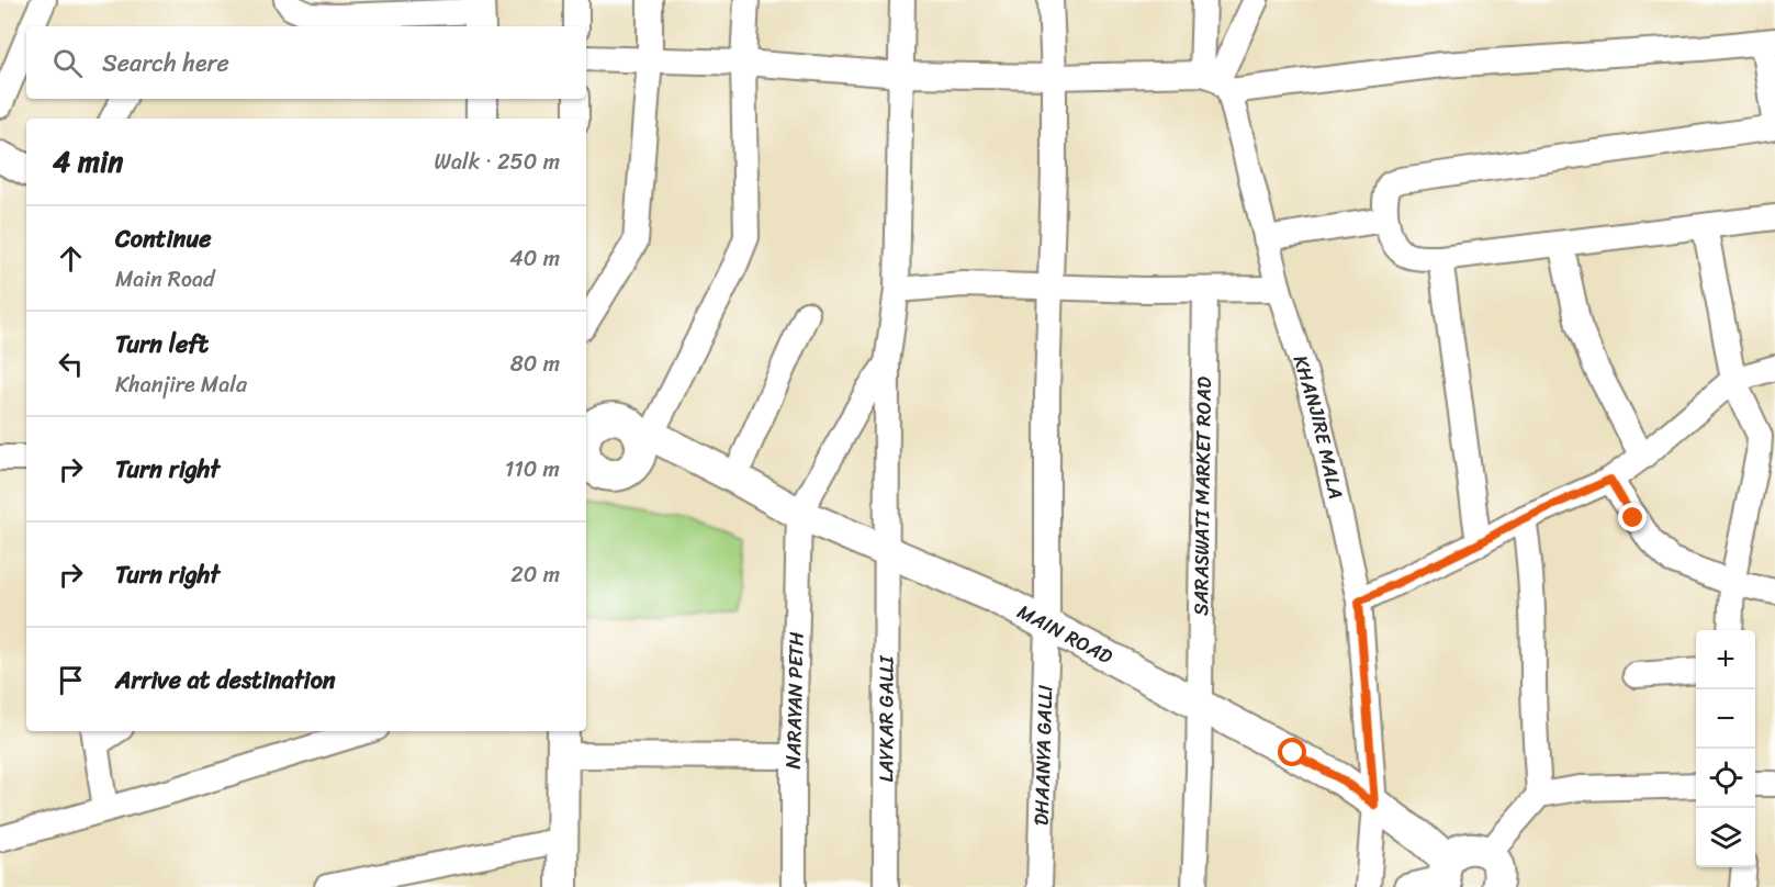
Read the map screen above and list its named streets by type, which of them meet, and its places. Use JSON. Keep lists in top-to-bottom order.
{
  "streets": {
    "main road": ["MAIN ROAD"],
    "street": [
      "KHANJIRE MALA",
      "SARASWATI MARKET ROAD",
      "NARAYAN PETH",
      "LAYKAR GALLI",
      "DHAANYA GALLI"
    ]
  },
  "crossings": [
    ["KHANJIRE MALA", "MAIN ROAD"],
    ["SARASWATI MARKET ROAD", "MAIN ROAD"],
    ["MAIN ROAD", "NARAYAN PETH"],
    ["MAIN ROAD", "LAYKAR GALLI"],
    ["MAIN ROAD", "DHAANYA GALLI"]
  ],
  "page": {
    "search": "Search here",
    "heading": ["4 min", "Walk · 250 m"],
    "list": [
      ["Continue", "Main Road", "40 m"],
      ["Turn left", "Khanjire Mala", "80 m"],
      ["Turn right", "110 m"],
      ["Turn right", "20 m"],
      "Arrive at destination"
    ],
    "map_buttons": ["+", "−"]
  }
}
